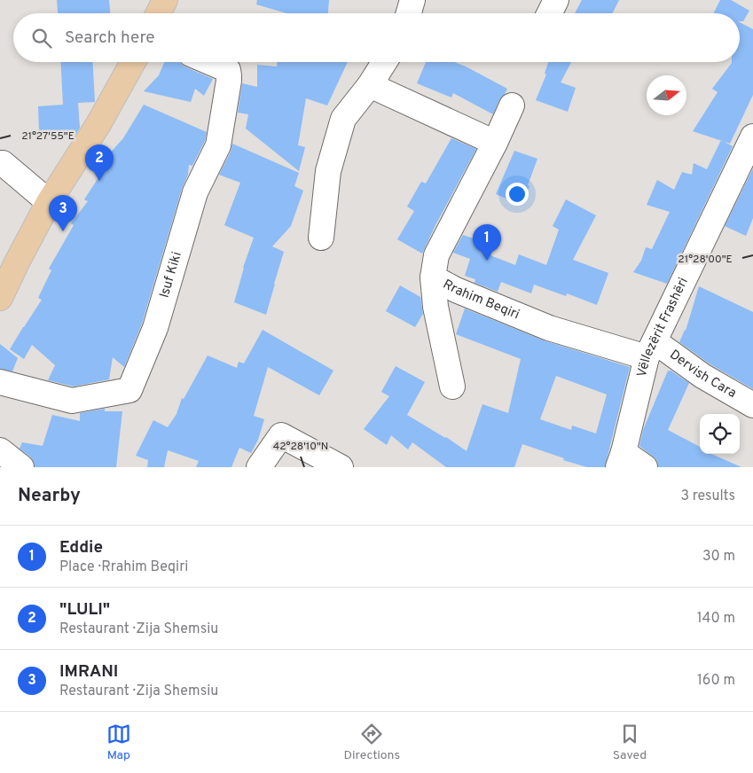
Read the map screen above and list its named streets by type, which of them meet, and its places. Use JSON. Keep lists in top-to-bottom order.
{
  "streets": {
    "street": [
      "Isuf Kiki",
      "Rrahim Beqiri",
      "Vëllezërit Frashëri",
      "Dervish Cara"
    ]
  },
  "crossings": [
    ["Rrahim Beqiri", "Vëllezërit Frashëri"],
    ["Rrahim Beqiri", "Dervish Cara"],
    ["Vëllezërit Frashëri", "Dervish Cara"]
  ],
  "north": "right",
  "page": {
    "search": "Search here",
    "pins": ["2", "3", "1"],
    "heading": ["Nearby", "3 results"],
    "list": [
      {
        "mark": "1",
        "name": "Eddie",
        "note": "Place · Rrahim Beqiri",
        "value": "30 m"
      },
      {
        "mark": "2",
        "name": "\"LULI\"",
        "note": "Restaurant · Zija Shemsiu",
        "value": "140 m"
      },
      {
        "mark": "3",
        "name": "IMRANI",
        "note": "Restaurant · Zija Shemsiu",
        "value": "160 m"
      }
    ],
    "nav": ["Map", "Directions", "Saved"]
  },
  "coordinates": ["21°27'55\"E", "21°28'00\"E", "42°28'10\"N"]
}
